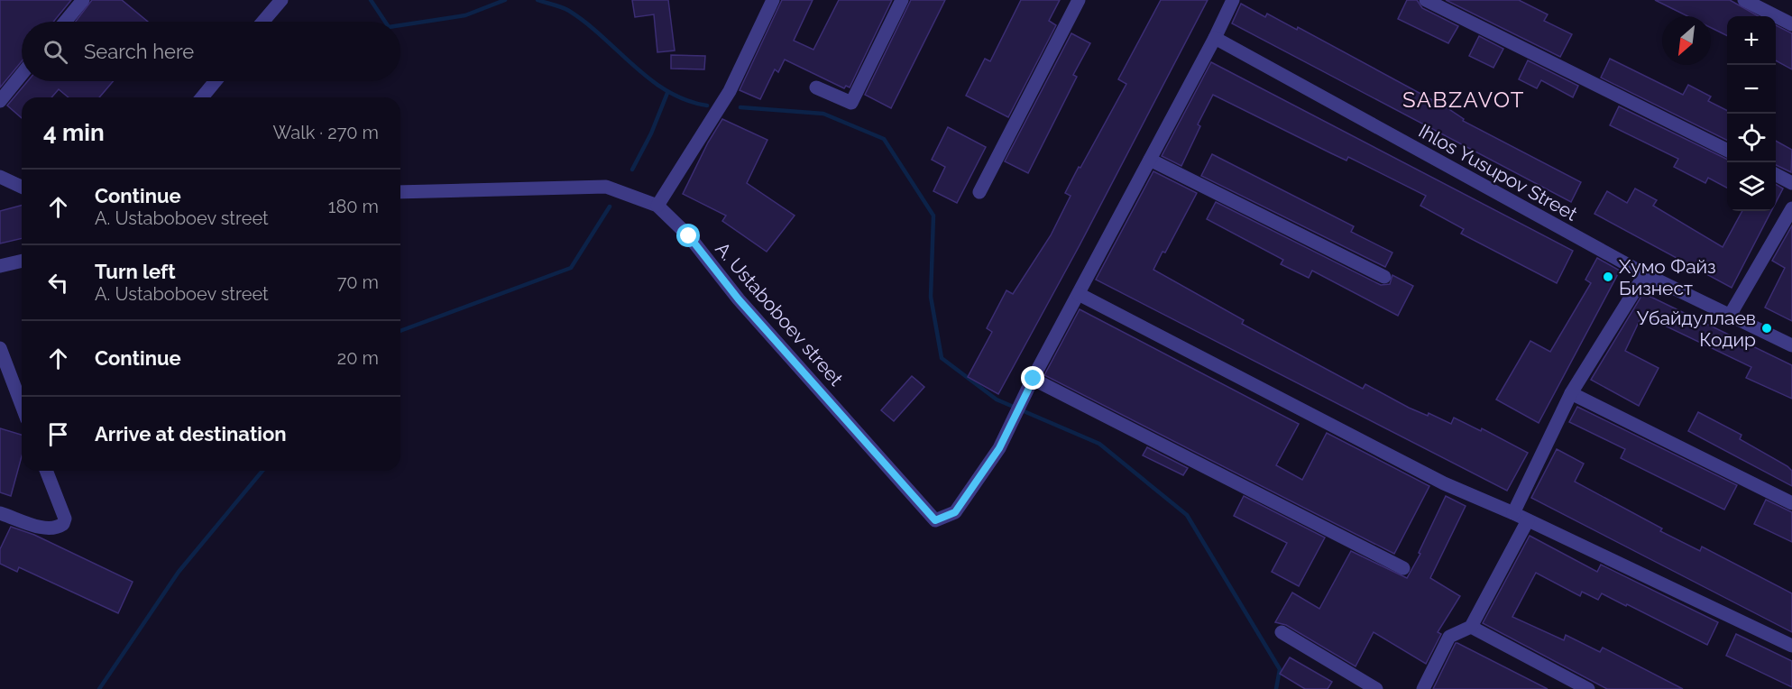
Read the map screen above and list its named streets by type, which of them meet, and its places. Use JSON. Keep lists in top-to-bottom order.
{
  "streets": {
    "street": ["Ihlos Yusupov Street", "A. Ustaboboev street"]
  },
  "districts": ["SABZAVOT"],
  "places": ["Хумо Файз Бизнест", "Убайдуллаев Кодир"],
  "north": "bottom left",
  "page": {
    "map_buttons": ["+", "−"],
    "search": "Search here",
    "heading": ["4 min", "Walk · 270 m"],
    "list": [
      ["Continue", "A. Ustaboboev street", "180 m"],
      ["Turn left", "A. Ustaboboev street", "70 m"],
      ["Continue", "20 m"],
      "Arrive at destination"
    ]
  }
}
